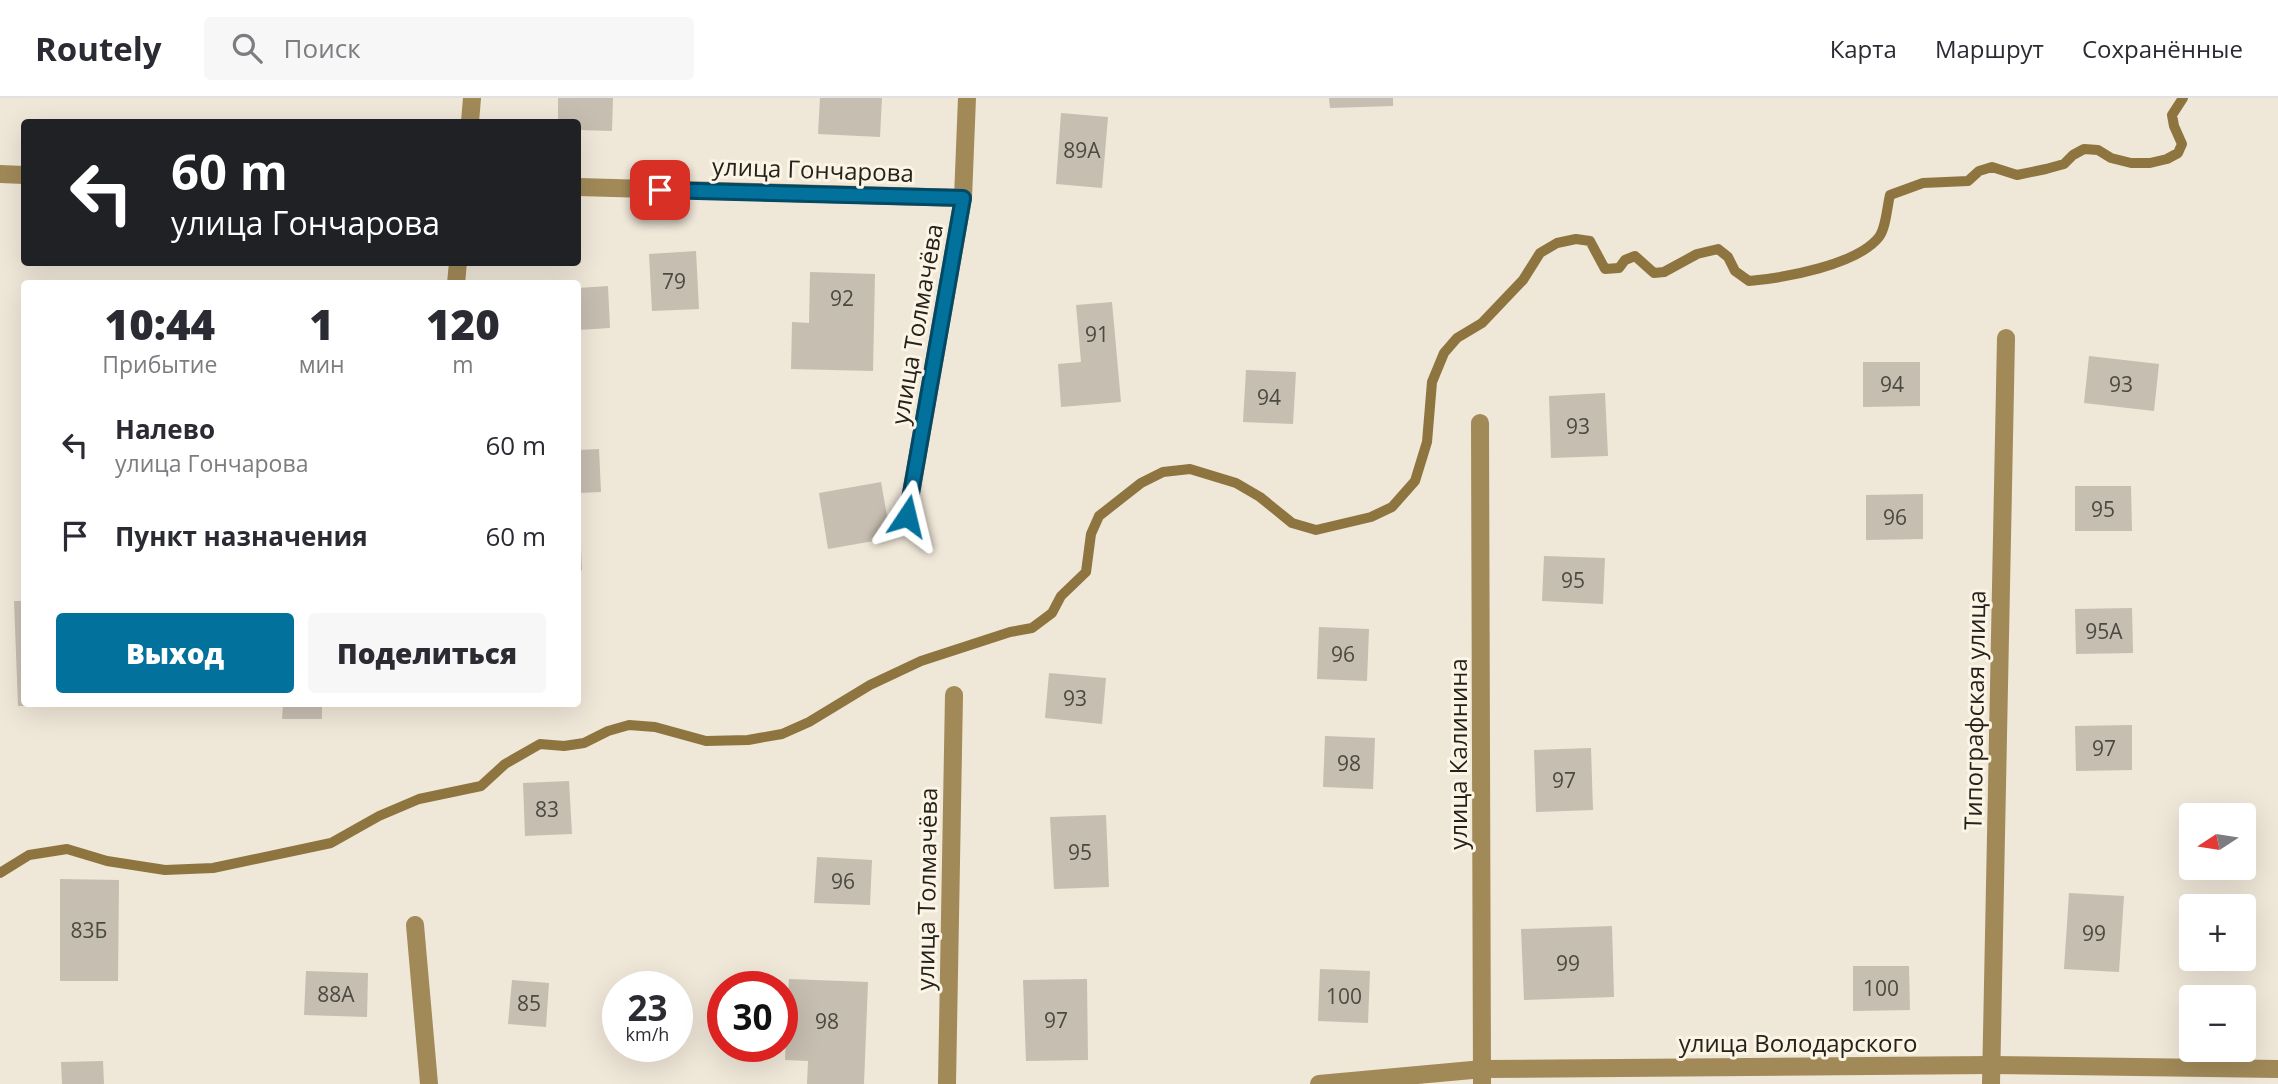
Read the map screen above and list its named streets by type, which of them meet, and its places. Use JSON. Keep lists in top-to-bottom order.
{
  "streets": {
    "street": [
      "улица Гончарова",
      "улица Толмачёва",
      "Типографская улица",
      "улица Калинина",
      "улица Володарского"
    ]
  },
  "crossings": [
    ["улица Гончарова", "улица Толмачёва"],
    ["Типографская улица", "улица Володарского"],
    ["улица Калинина", "улица Володарского"]
  ],
  "house_numbers": [
    "89А",
    "79",
    "92",
    "91",
    "94",
    "93",
    "94",
    "93",
    "95",
    "96",
    "95",
    "95А",
    "96",
    "93",
    "97",
    "98",
    "97",
    "83",
    "95",
    "96",
    "83Б",
    "99",
    "99",
    "100",
    "88А",
    "100",
    "85",
    "97",
    "98"
  ],
  "north": "left",
  "page": {
    "header": "Routely",
    "search": "Поиск",
    "nav": ["Карта", "Маршрут", "Сохранённые"],
    "turn": ["60 m", "улица Гончарова"],
    "eta": [
      "10:44",
      "Прибытие",
      "1",
      "мин",
      "120",
      "m"
    ],
    "list": [
      {
        "name": "Налево",
        "note": "улица Гончарова",
        "value": "60 m"
      },
      {
        "name": "Пункт назначения",
        "value": "60 m"
      }
    ],
    "buttons": ["Выход", "Поделиться"],
    "map_buttons": ["+", "−"],
    "speed": "23 km/h",
    "limit": "30"
  }
}
